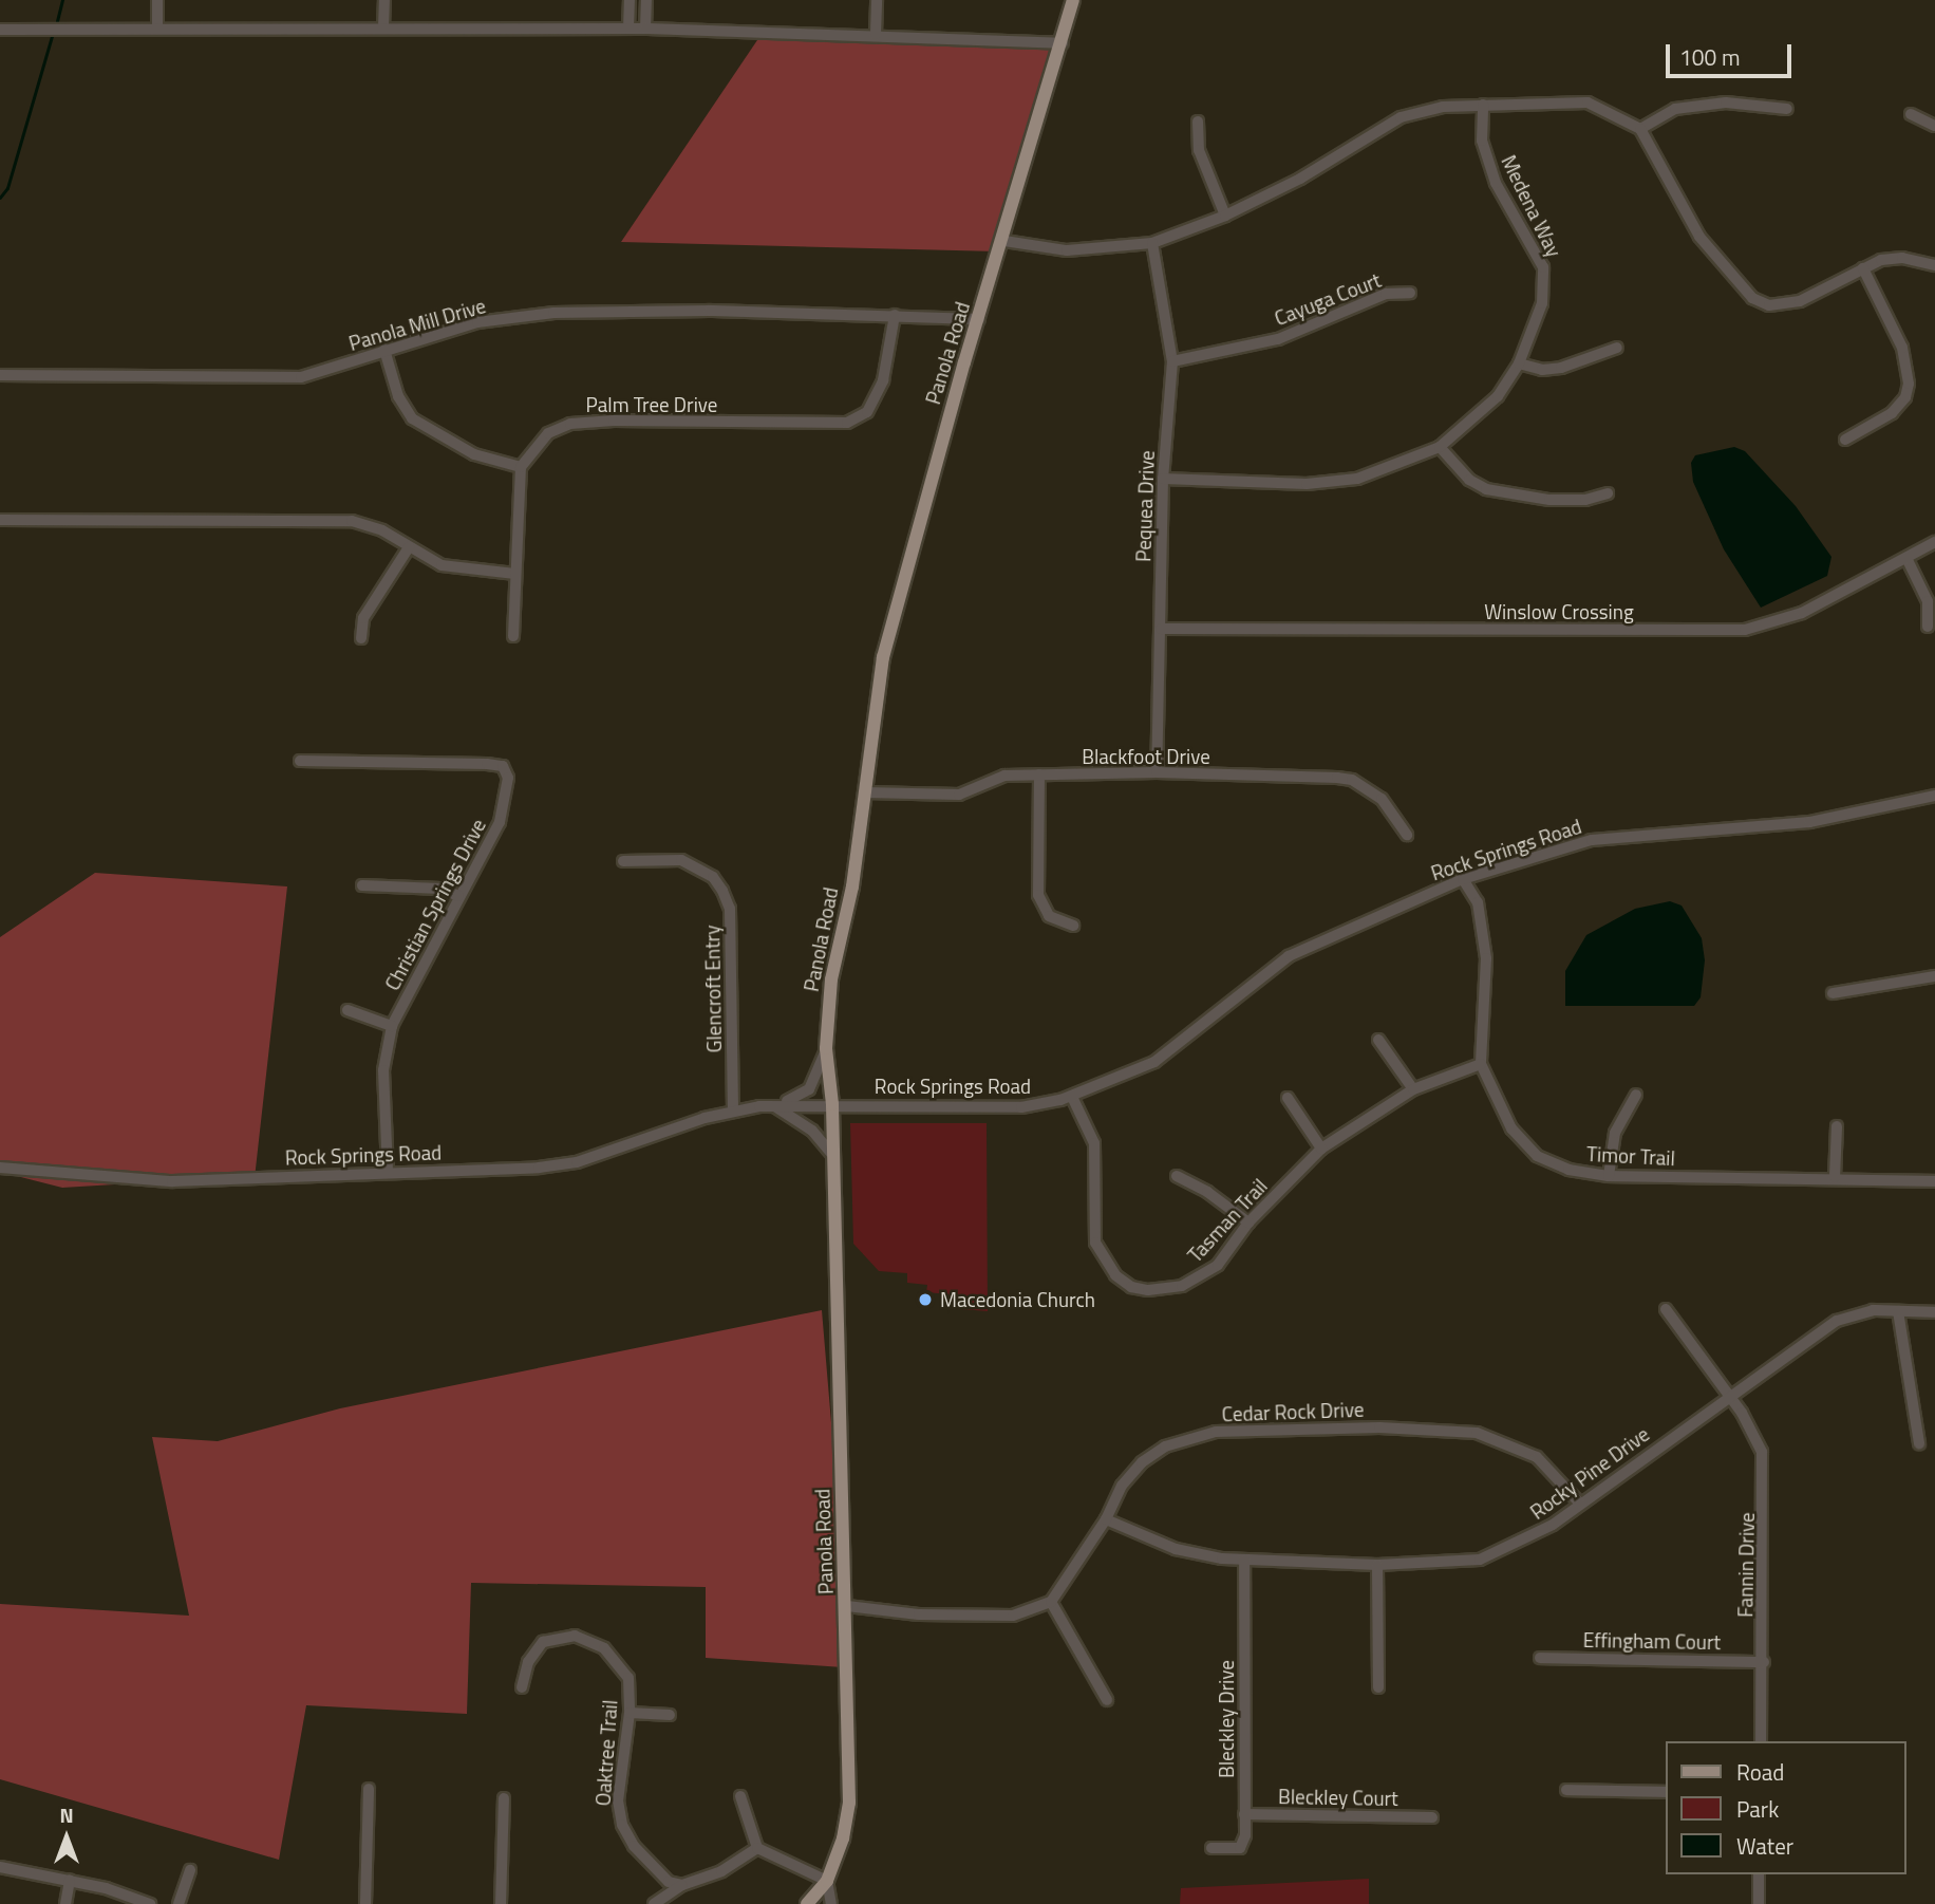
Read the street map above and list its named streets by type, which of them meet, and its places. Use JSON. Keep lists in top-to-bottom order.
{
  "streets": {
    "main road": ["Panola Road"],
    "street": [
      "Medena Way",
      "Cayuga Court",
      "Panola Mill Drive",
      "Palm Tree Drive",
      "Pequea Drive",
      "Winslow Crossing",
      "Blackfoot Drive",
      "Rock Springs Road",
      "Christian Springs Drive",
      "Glencroft Entry",
      "Timor Trail",
      "Tasman Trail",
      "Cedar Rock Drive",
      "Rocky Pine Drive",
      "Fannin Drive",
      "Effingham Court",
      "Bleckley Drive",
      "Oaktree Trail",
      "Bleckley Court"
    ]
  },
  "crossings": [
    ["Medena Way", "Pequea Drive"],
    ["Cayuga Court", "Pequea Drive"],
    ["Panola Mill Drive", "Panola Road"],
    ["Panola Mill Drive", "Palm Tree Drive"],
    ["Panola Road", "Blackfoot Drive"],
    ["Panola Road", "Rock Springs Road"],
    ["Pequea Drive", "Winslow Crossing"],
    ["Pequea Drive", "Blackfoot Drive"],
    ["Rock Springs Road", "Christian Springs Drive"],
    ["Rock Springs Road", "Glencroft Entry"],
    ["Rock Springs Road", "Tasman Trail"],
    ["Timor Trail", "Tasman Trail"],
    ["Cedar Rock Drive", "Rocky Pine Drive"],
    ["Rocky Pine Drive", "Fannin Drive"],
    ["Rocky Pine Drive", "Bleckley Drive"],
    ["Fannin Drive", "Effingham Court"],
    ["Bleckley Drive", "Bleckley Court"]
  ],
  "places": ["Macedonia Church"],
  "legend": ["Road", "Park", "Water"],
  "scale_bar": "100 m",
  "north": "top"
}
